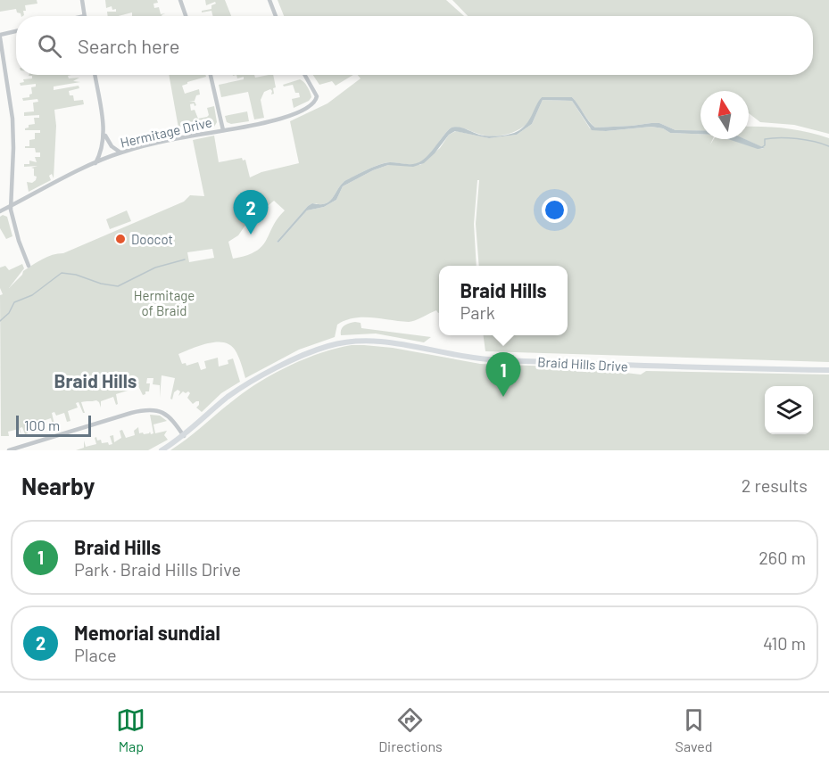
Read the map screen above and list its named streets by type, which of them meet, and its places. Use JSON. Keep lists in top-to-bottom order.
{
  "streets": {
    "street": ["Hermitage Drive", "Braid Hills Drive"]
  },
  "districts": ["Braid Hills"],
  "parks": ["Hermitage of Braid"],
  "places": ["Doocot"],
  "scale_bar": "100 m",
  "north": "top",
  "page": {
    "search": "Search here",
    "pins": ["2", "1"],
    "popup": ["Braid Hills", "Park"],
    "scale": "100 m",
    "heading": ["Nearby", "2 results"],
    "list": [
      {
        "mark": "1",
        "name": "Braid Hills",
        "note": "Park · Braid Hills Drive",
        "value": "260 m"
      },
      {
        "mark": "2",
        "name": "Memorial sundial",
        "note": "Place",
        "value": "410 m"
      }
    ],
    "nav": ["Map", "Directions", "Saved"]
  }
}
